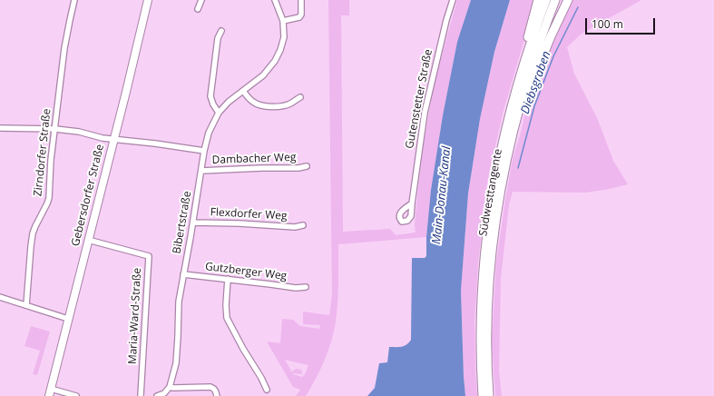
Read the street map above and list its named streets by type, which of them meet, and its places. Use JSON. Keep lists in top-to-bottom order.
{
  "streets": {
    "highway": ["Südwesttangente"],
    "main road": ["Gebersdorfer Straße"],
    "street": [
      "Gutenstetter Straße",
      "Zirndorfer Straße",
      "Dambacher Weg",
      "Flexdorfer Weg",
      "Bibertstraße",
      "Gutzberger Weg",
      "Maria-Ward-Straße"
    ]
  },
  "crossings": [
    ["Dambacher Weg", "Bibertstraße"],
    ["Gebersdorfer Straße", "Maria-Ward-Straße"],
    ["Flexdorfer Weg", "Bibertstraße"],
    ["Bibertstraße", "Gutzberger Weg"]
  ],
  "water": ["Diebsgraben", "Main-Donau-Kanal"],
  "scale_bar": "100 m"
}
